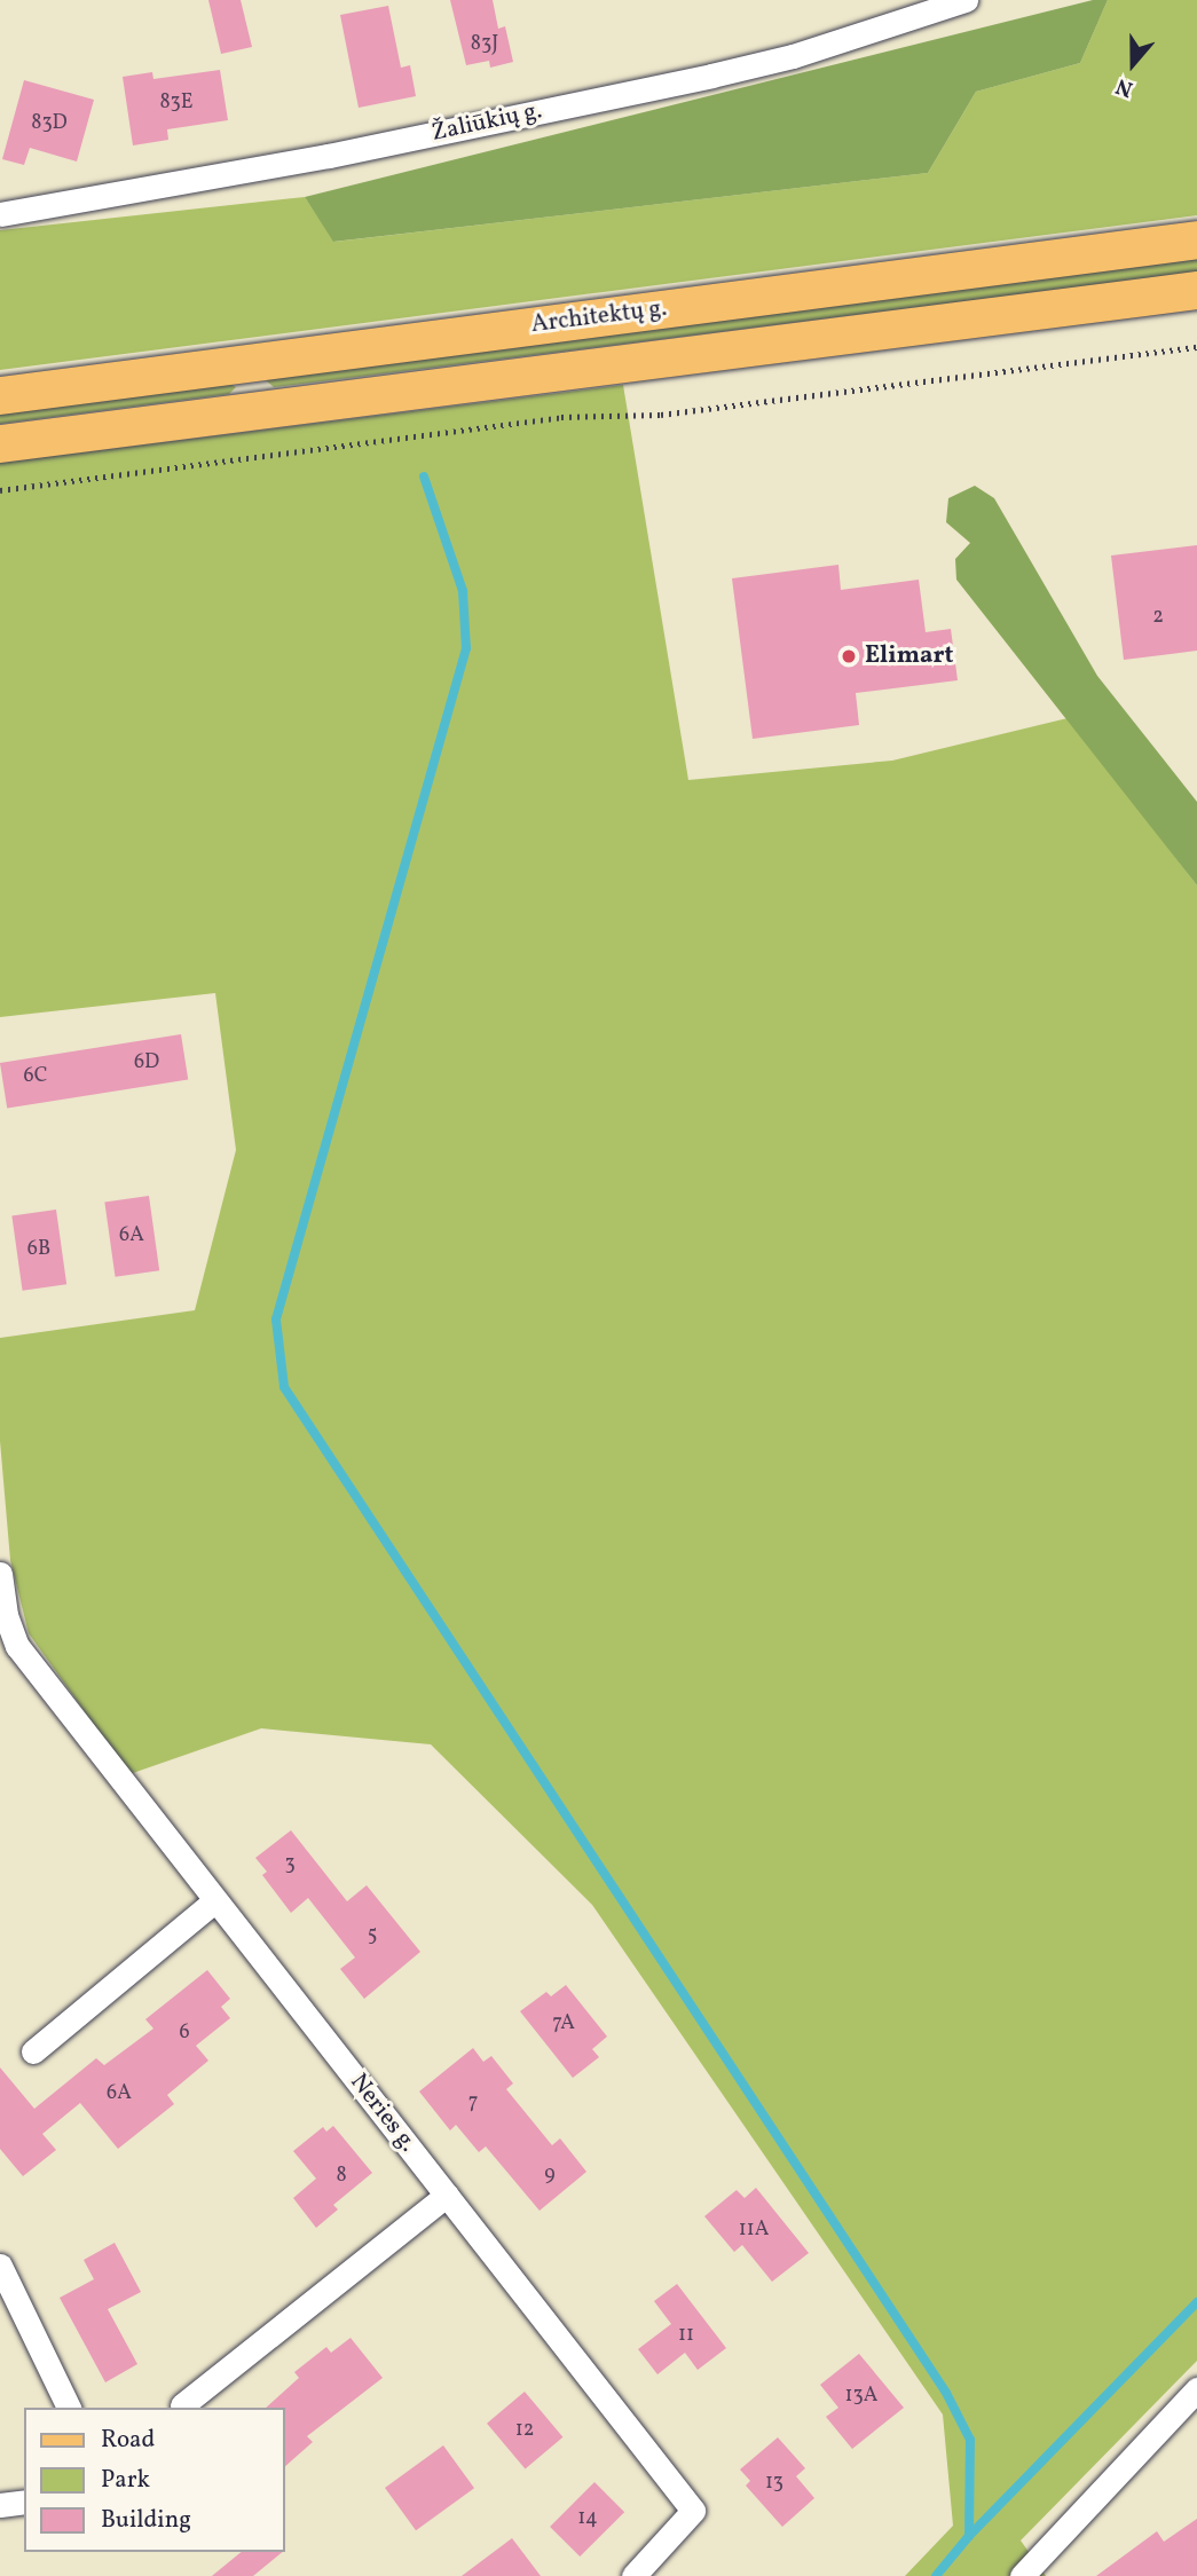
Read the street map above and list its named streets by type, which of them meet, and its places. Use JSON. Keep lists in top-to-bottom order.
{
  "streets": {
    "main road": ["Architektų g."],
    "street": ["Žaliūkių g.", "Neries g."]
  },
  "places": ["Elimart"],
  "house_numbers": [
    "83J",
    "83E",
    "83D",
    "2",
    "6D",
    "6C",
    "6A",
    "6B",
    "3",
    "5",
    "7A",
    "6",
    "6A",
    "7",
    "9",
    "8",
    "11A",
    "11",
    "13A",
    "12",
    "13",
    "14"
  ],
  "legend": ["Road", "Park", "Building"],
  "north": "bottom"
}
